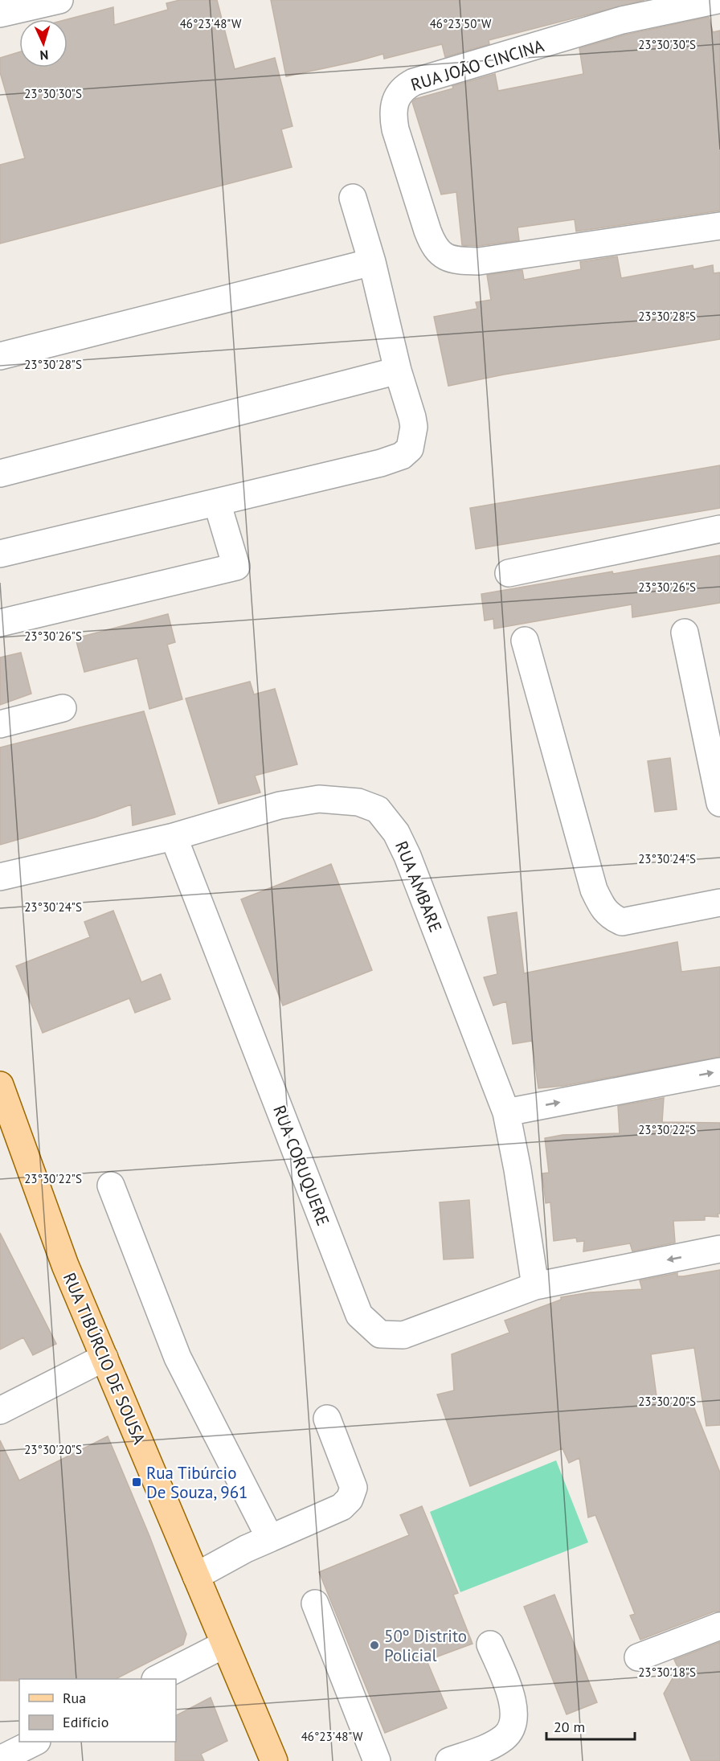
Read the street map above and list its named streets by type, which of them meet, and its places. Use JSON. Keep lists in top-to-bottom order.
{
  "streets": {
    "main road": ["RUA TIBÚRCIO DE SOUSA"],
    "street": ["RUA JOÃO CINCINA", "RUA AMBARE", "RUA CORUQUERE"]
  },
  "crossings": [
    ["RUA AMBARE", "RUA CORUQUERE"]
  ],
  "places": {
    "transit": ["Rua Tibúrcio De Souza, 961"],
    "other": ["50º Distrito Policial"]
  },
  "legend": ["Rua", "Edifício"],
  "scale_bar": "20 m",
  "north": "bottom",
  "coordinates": [
    "46°23'48\"W",
    "46°23'50\"W",
    "23°30'30\"S",
    "23°30'28\"S",
    "23°30'26\"S",
    "23°30'24\"S",
    "23°30'22\"S",
    "23°30'20\"S",
    "23°30'18\"S"
  ]
}
